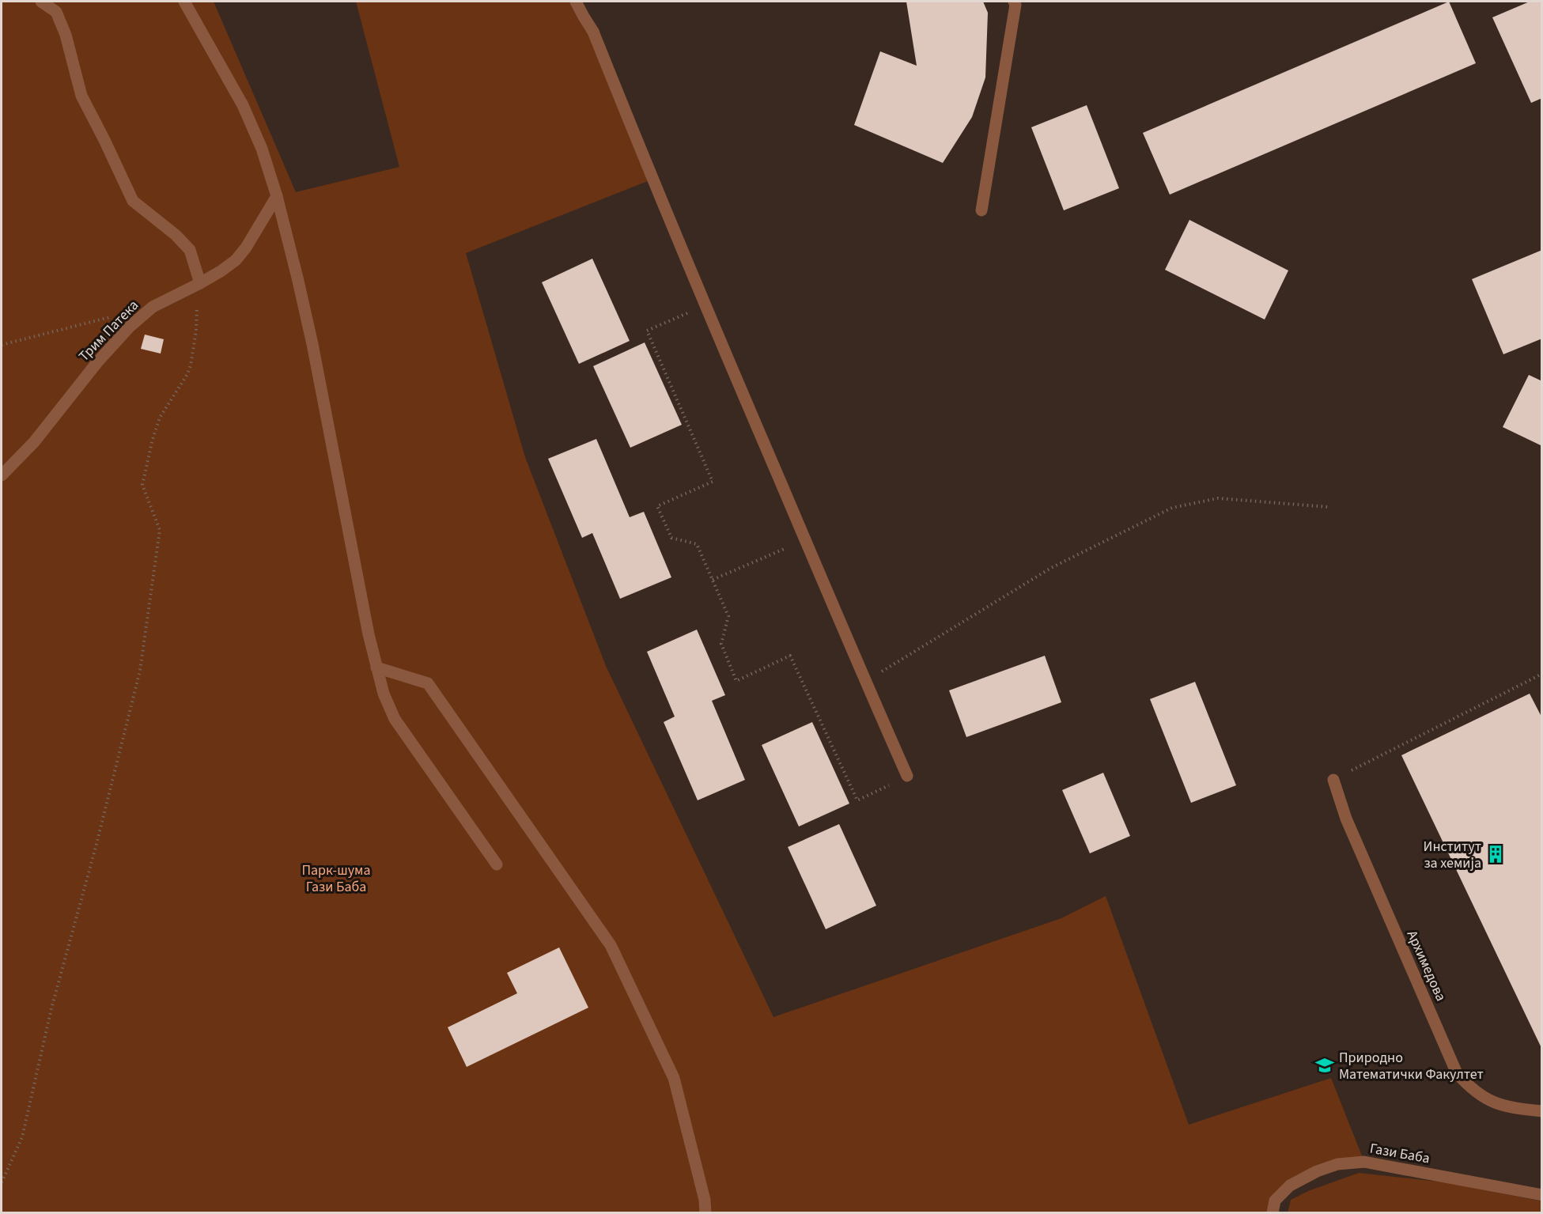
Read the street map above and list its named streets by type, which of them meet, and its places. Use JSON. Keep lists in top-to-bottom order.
{
  "streets": {
    "street": ["Трим Патека", "Архимедова", "Гази Баба"]
  },
  "parks": ["Парк-шума Гази Баба"],
  "places": {
    "building": ["Институт за хемија"],
    "school or university": ["Природно Математички Факултет"]
  }
}
